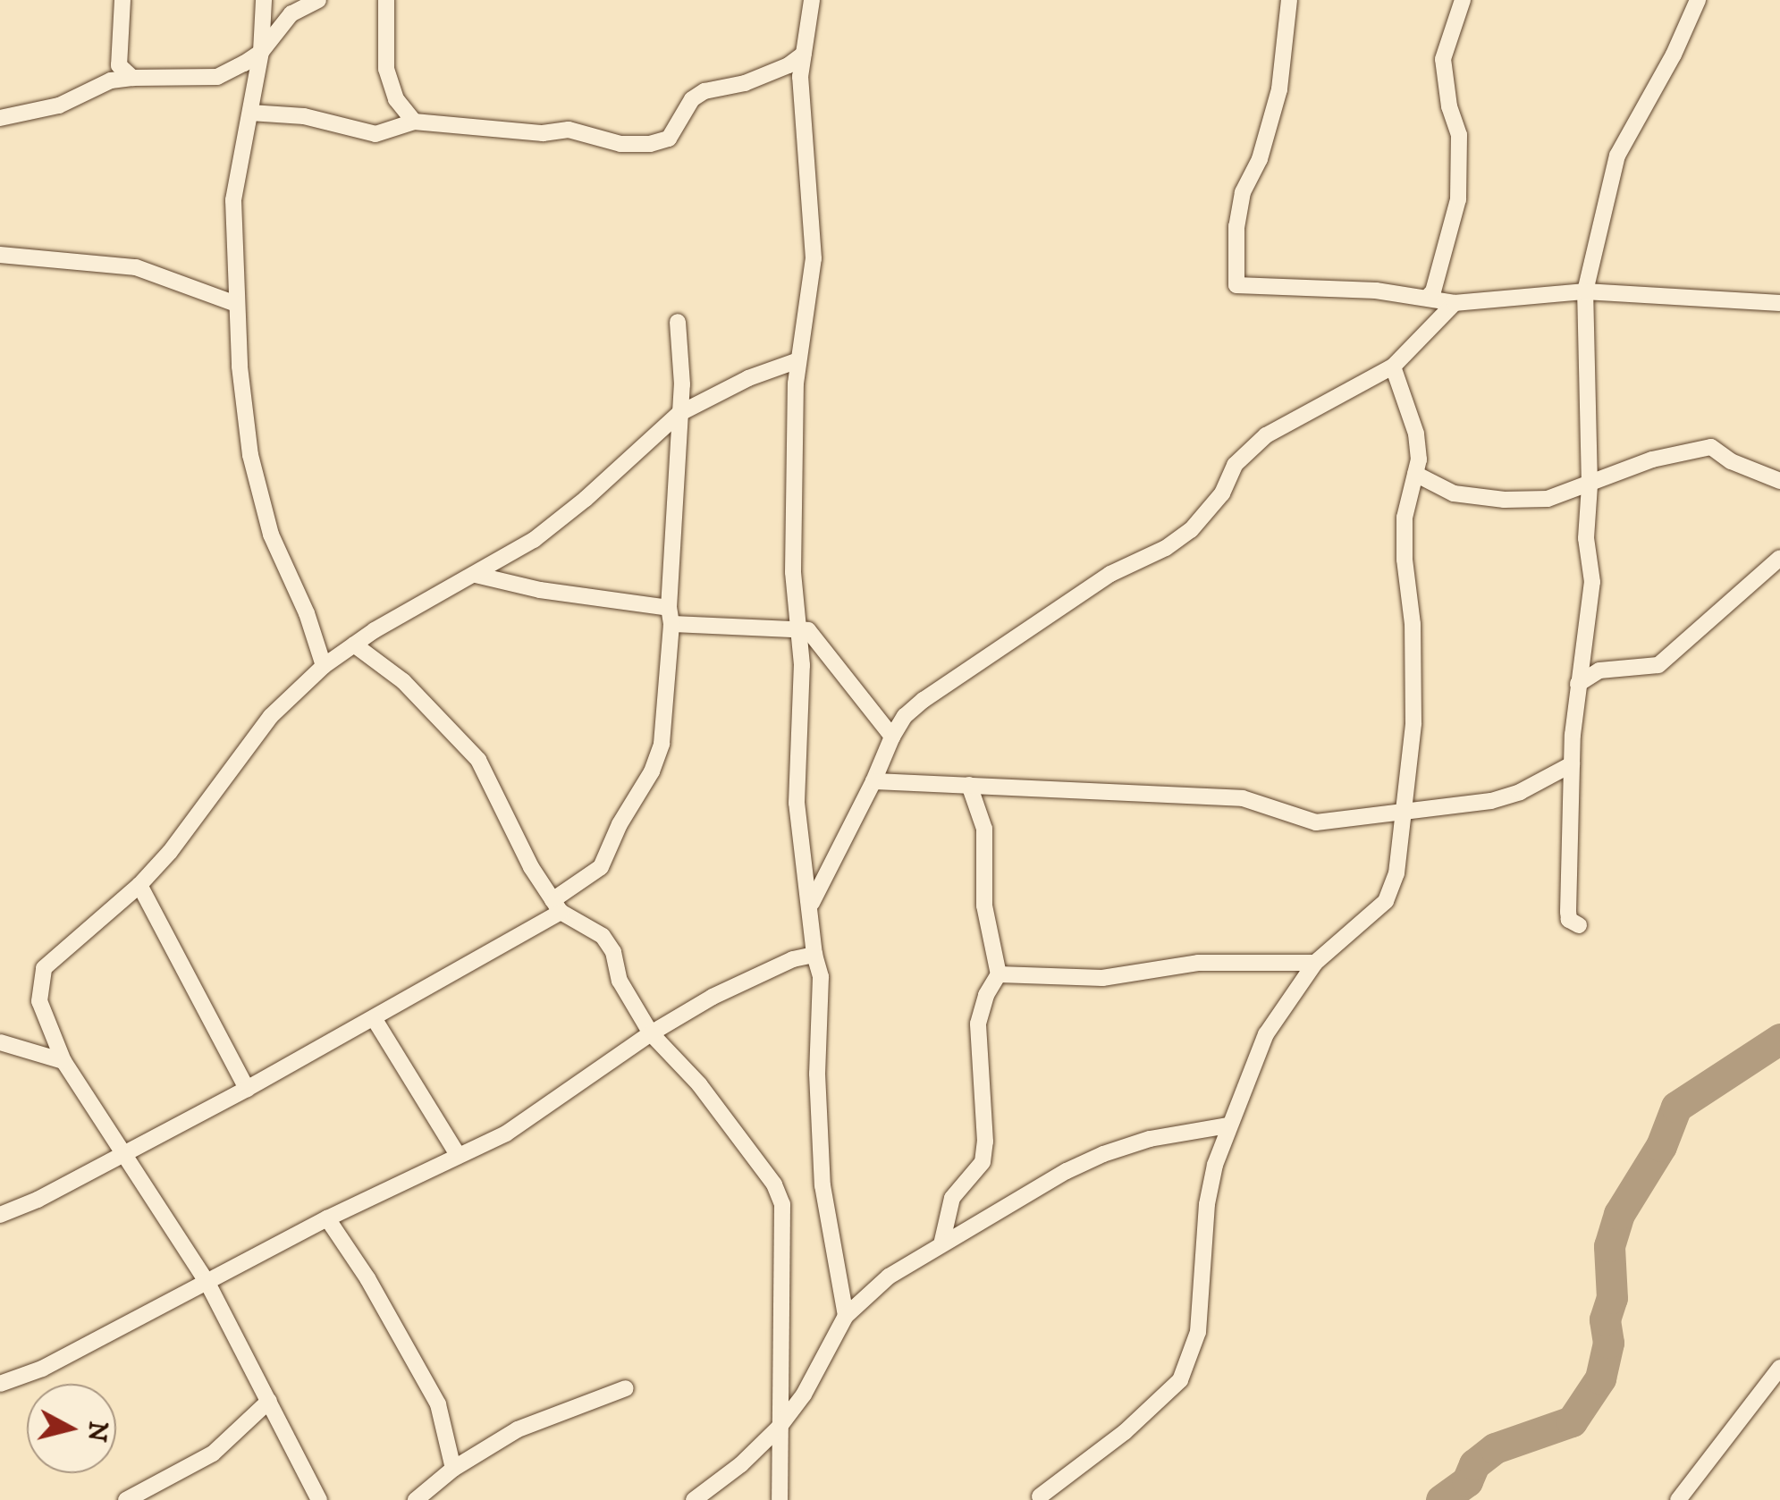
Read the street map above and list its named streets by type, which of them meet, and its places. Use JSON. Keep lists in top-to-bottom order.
{
  "north": "right"
}
